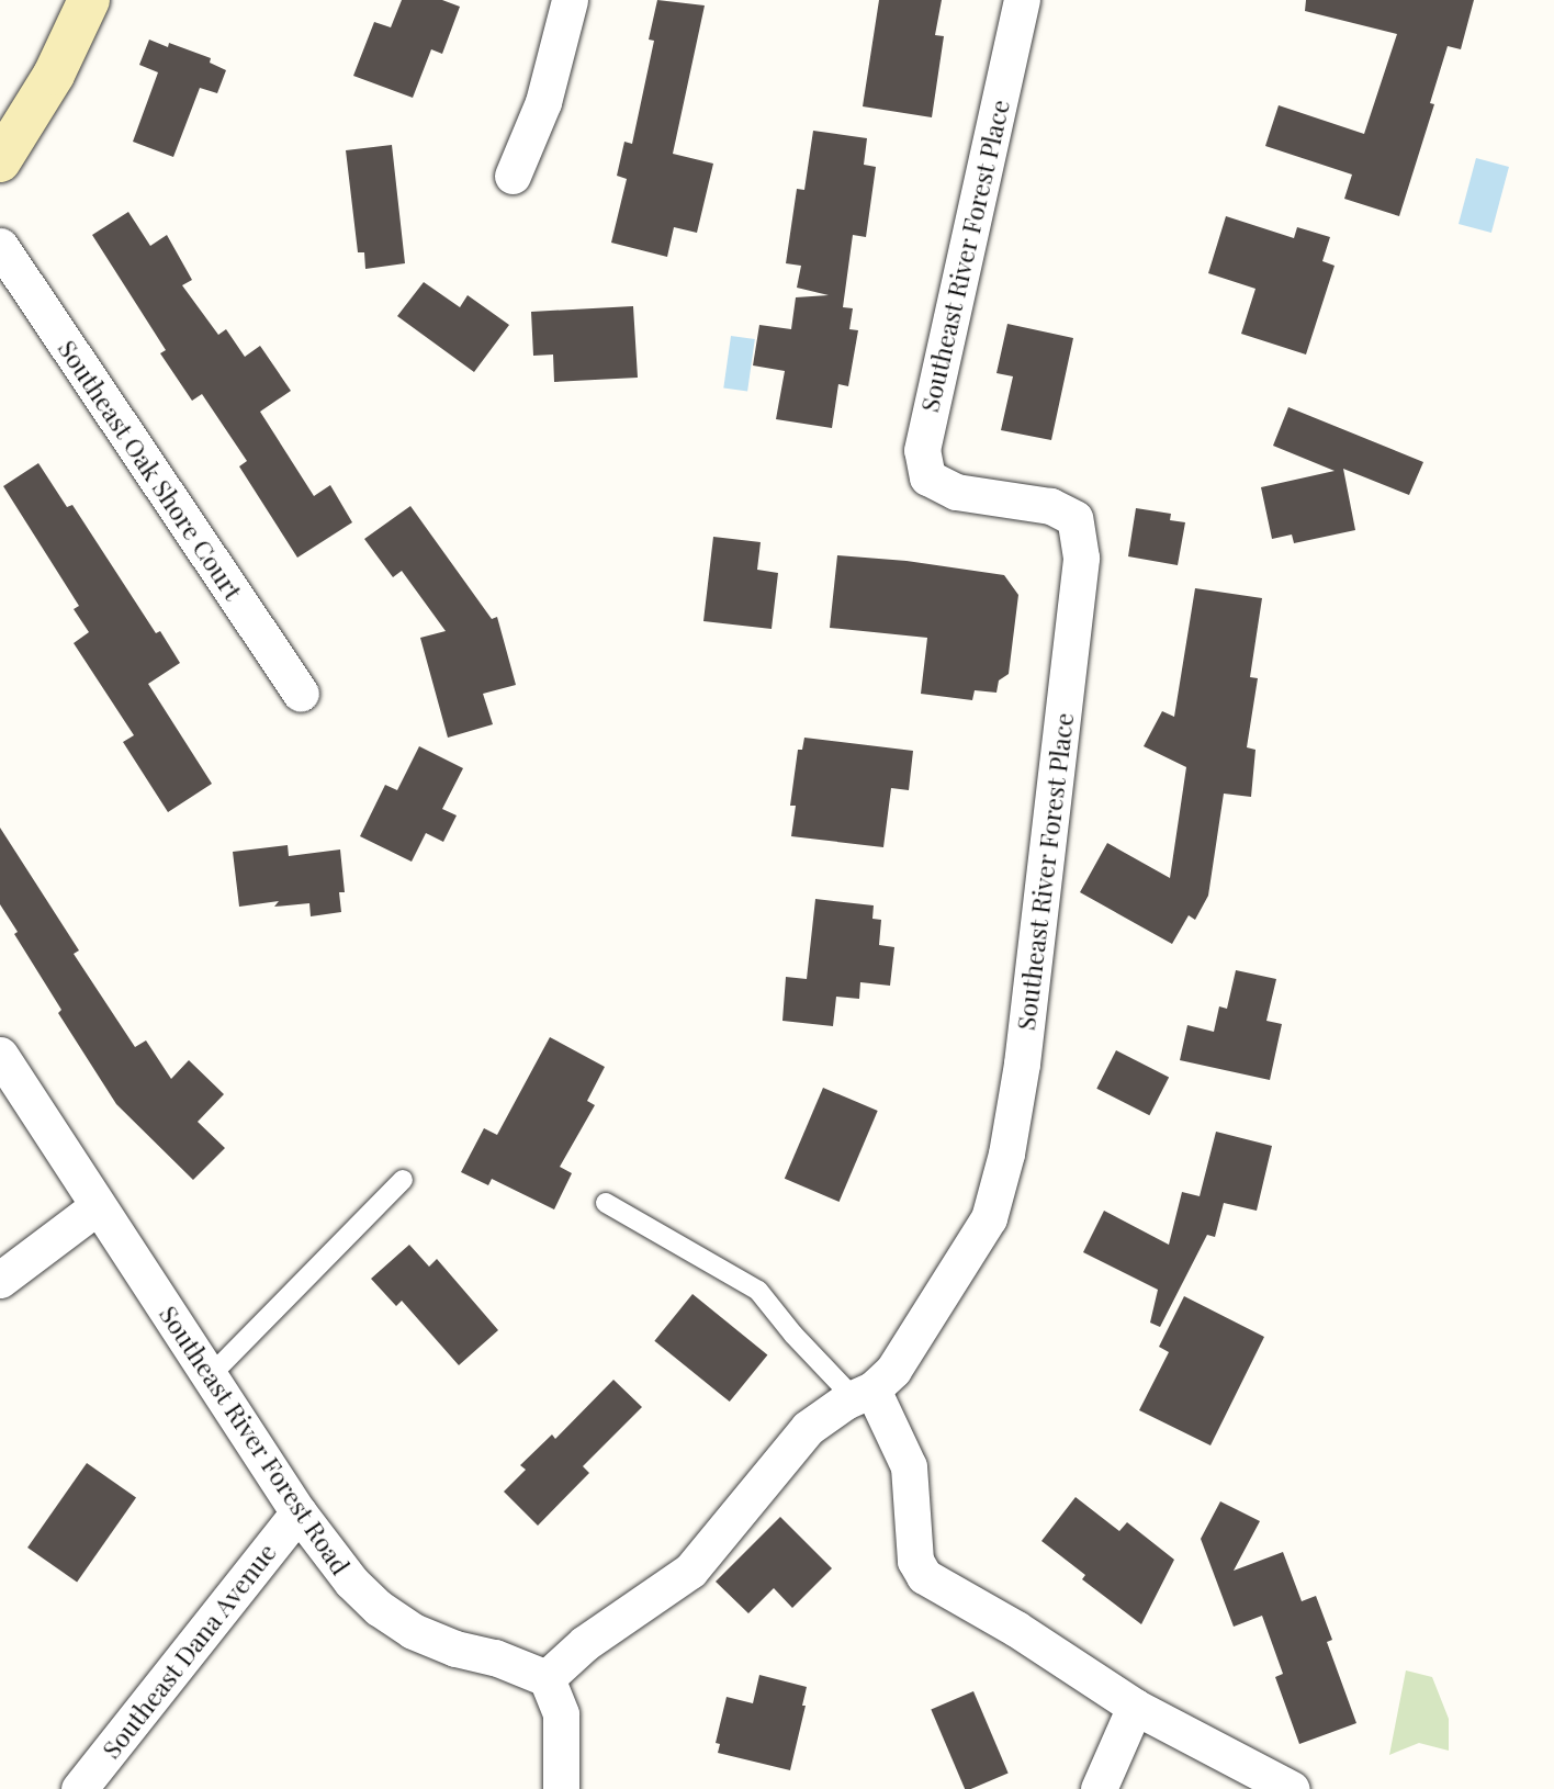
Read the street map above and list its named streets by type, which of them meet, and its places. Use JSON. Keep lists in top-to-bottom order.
{
  "streets": {
    "street": [
      "Southeast River Forest Place",
      "Southeast Oak Shore Court",
      "Southeast River Forest Road",
      "Southeast Dana Avenue"
    ]
  },
  "crossings": [
    ["Southeast River Forest Place", "Southeast River Forest Road"],
    ["Southeast River Forest Road", "Southeast Dana Avenue"]
  ]
}
